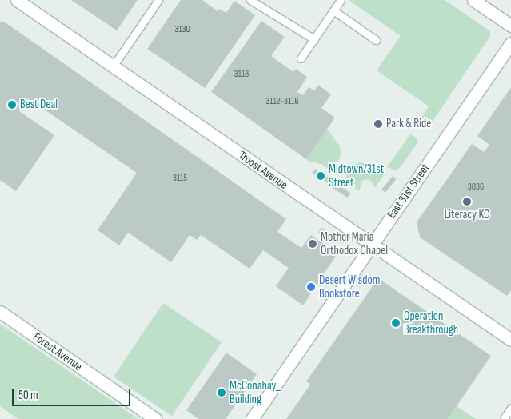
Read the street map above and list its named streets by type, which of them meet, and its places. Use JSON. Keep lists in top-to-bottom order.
{
  "streets": {
    "main road": ["Troost Avenue", "East 31st Street", "Forest Avenue"]
  },
  "crossings": [
    ["Troost Avenue", "East 31st Street"]
  ],
  "places": [
    "Best Deal",
    "Park & Ride",
    "Midtown/31st Street",
    "Literacy KC",
    "Mother Maria Orthodox Chapel",
    "Desert Wisdom Bookstore",
    "Operation Breakthrough",
    "McConahay_ Building"
  ],
  "house_numbers": [
    "3130",
    "3118",
    "3112-3116",
    "3115",
    "3036"
  ],
  "scale_bar": "50 m"
}
